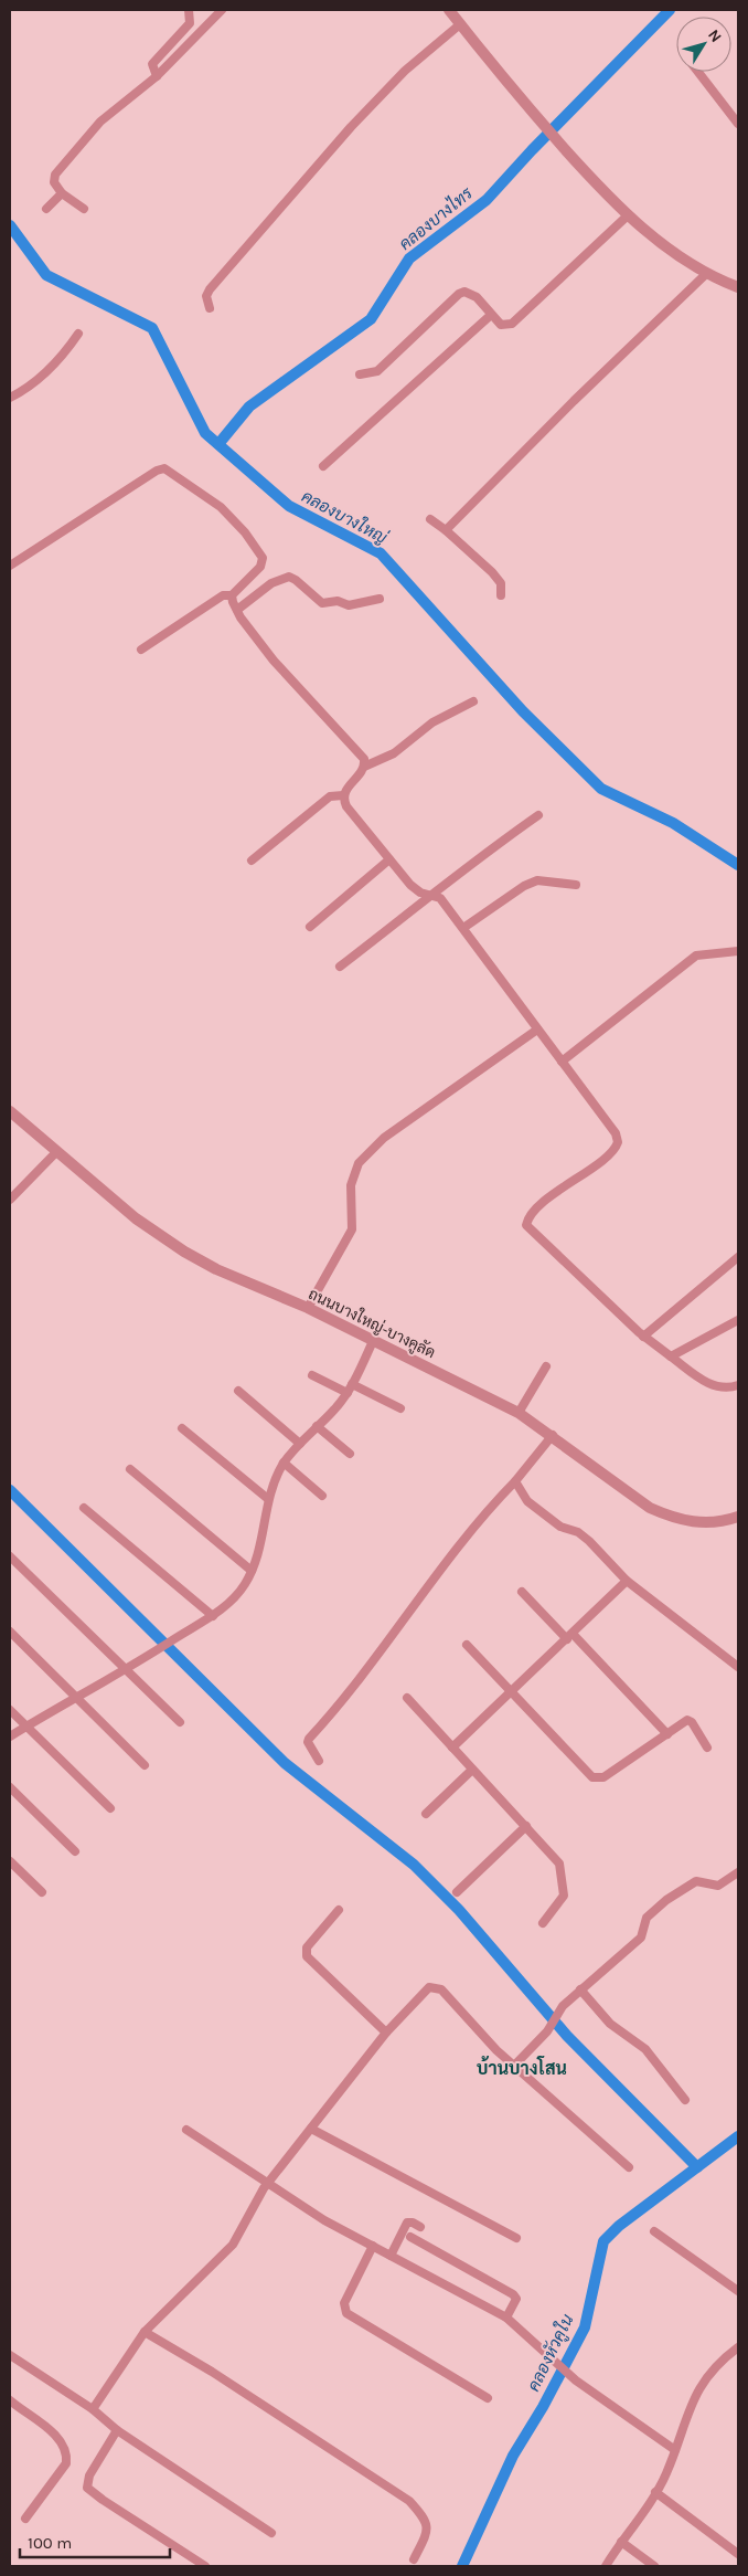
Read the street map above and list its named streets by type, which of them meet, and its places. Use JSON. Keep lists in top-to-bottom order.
{
  "streets": {
    "street": ["ถนนบางใหญ่-บางคูลัด"]
  },
  "districts": ["บ้านบางโสน"],
  "water": ["คลองบางไทร", "คลองบางใหญ่", "คลองหัวคูใน"],
  "scale_bar": "100 m",
  "north": "top right"
}
